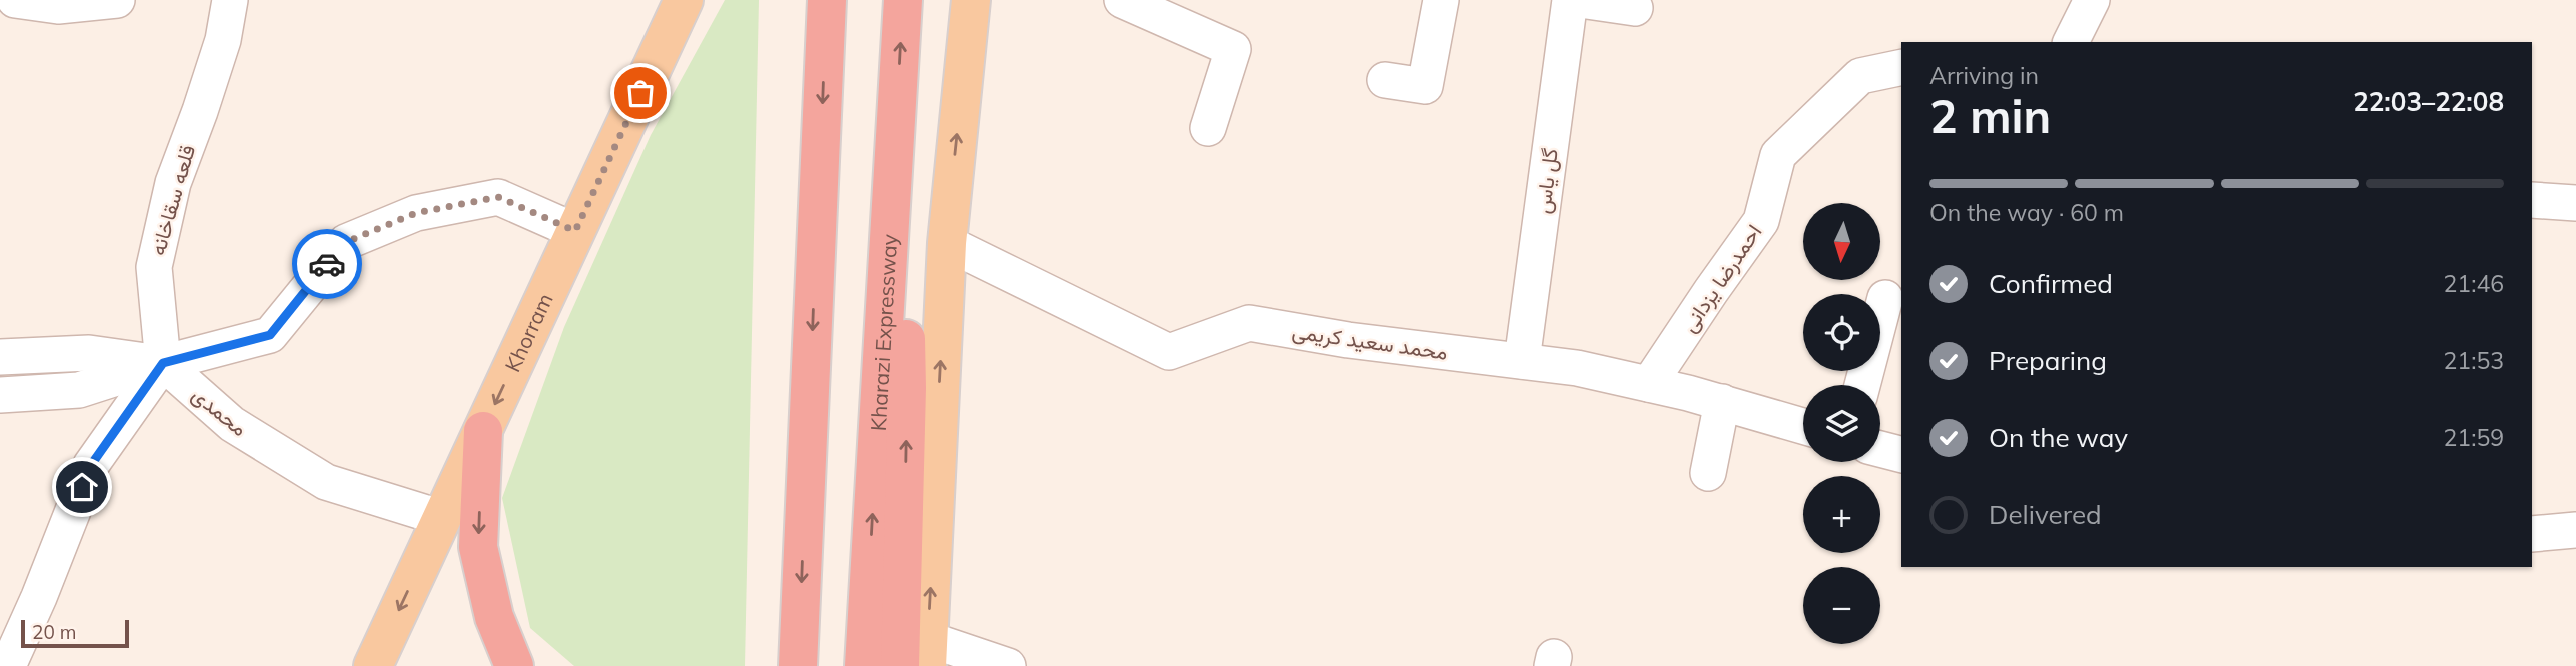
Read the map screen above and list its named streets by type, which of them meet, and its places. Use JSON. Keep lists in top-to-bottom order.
{
  "streets": {
    "highway": ["Kharazi Expressway"],
    "main road": ["Khorram"],
    "street": [
      "گل یاس",
      "قلعه سقاخانه",
      "احمدرضا یزدانی",
      "محمد سعید کریمی",
      "محمدی"
    ]
  },
  "crossings": [
    ["گل یاس", "محمد سعید کریمی"],
    ["قلعه سقاخانه", "محمدی"],
    ["احمدرضا یزدانی", "محمد سعید کریمی"],
    ["Khorram", "محمدی"]
  ],
  "one_way": ["Khorram"],
  "scale_bar": "20 m",
  "north": "bottom",
  "page": {
    "heading": ["2 min", "Arriving in", "22:03–22:08"],
    "bar": "On the way · 60 m",
    "map_buttons": ["+", "−"],
    "list": [
      ["Confirmed", "21:46"],
      ["Preparing", "21:53"],
      ["On the way", "21:59"],
      "Delivered"
    ],
    "scale": "20 m"
  }
}
